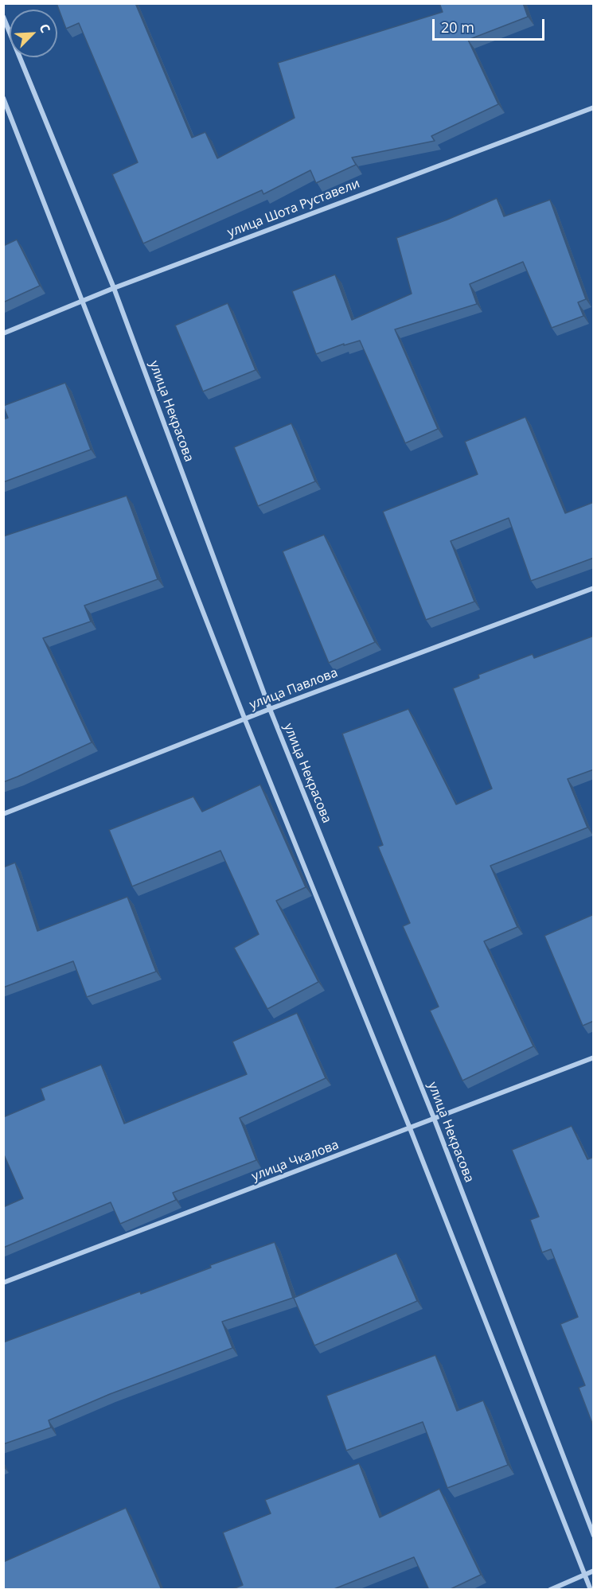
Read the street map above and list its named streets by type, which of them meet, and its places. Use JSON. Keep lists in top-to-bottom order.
{
  "streets": {
    "street": [
      "улица Шота Руставели",
      "улица Некрасова",
      "улица Павлова",
      "улица Чкалова"
    ]
  },
  "crossings": [
    ["улица Шота Руставели", "улица Некрасова"],
    ["улица Некрасова", "улица Павлова"],
    ["улица Некрасова", "улица Чкалова"]
  ],
  "scale_bar": "20 m",
  "north": "top right"
}
